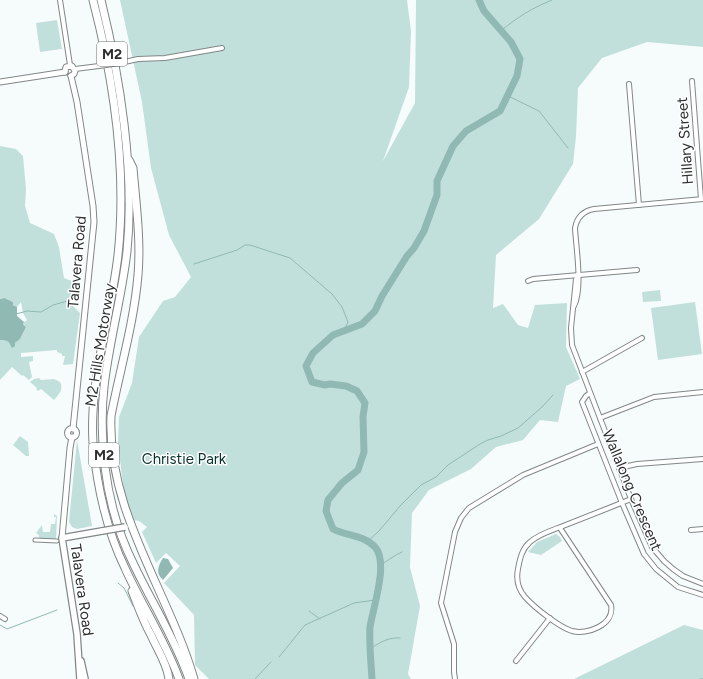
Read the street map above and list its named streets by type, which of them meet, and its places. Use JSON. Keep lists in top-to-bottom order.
{
  "streets": {
    "highway": ["M2", "M2 Hills Motorway"],
    "main road": ["Talavera Road"],
    "street": ["Hillary Street", "Wallalong Crescent"]
  },
  "crossings": [
    ["M2", "M2 Hills Motorway"],
    ["Hillary Street", "Wallalong Crescent"]
  ],
  "parks": ["Christie Park"]
}
